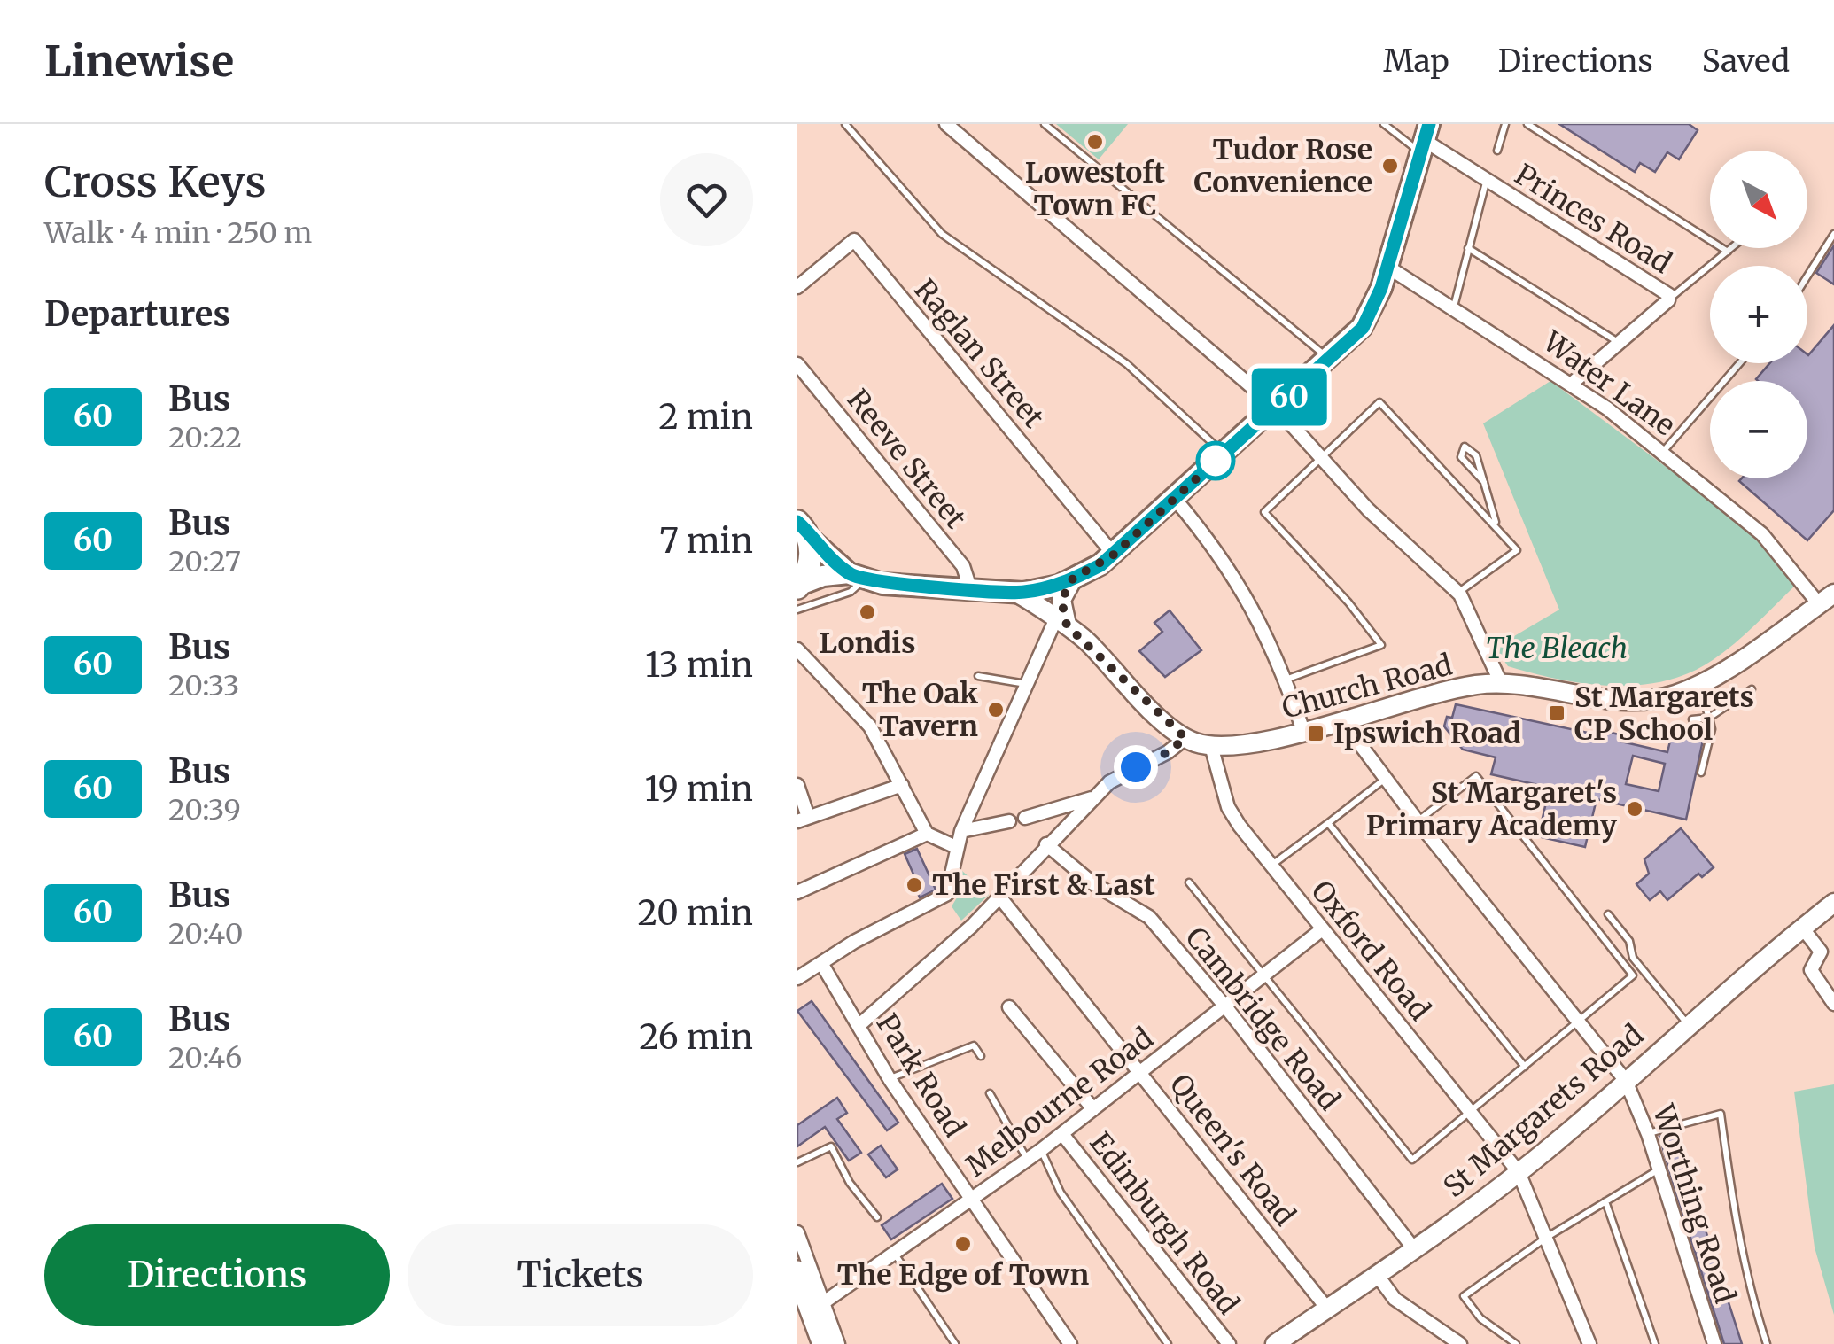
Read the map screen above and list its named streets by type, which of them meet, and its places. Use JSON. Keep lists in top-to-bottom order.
{
  "streets": {
    "main road": ["Church Road", "St Margarets Road"],
    "street": [
      "Princes Road",
      "Raglan Street",
      "Water Lane",
      "Reeve Street",
      "Oxford Road",
      "Cambridge Road",
      "Park Road",
      "Melbourne Road",
      "Queen's Road",
      "Worthing Road",
      "Edinburgh Road"
    ]
  },
  "crossings": [
    ["Princes Road", "Water Lane"],
    ["Water Lane", "Church Road"],
    ["Church Road", "Oxford Road"],
    ["Oxford Road", "Melbourne Road"],
    ["Oxford Road", "St Margarets Road"],
    ["Cambridge Road", "Melbourne Road"],
    ["Cambridge Road", "St Margarets Road"],
    ["Park Road", "Melbourne Road"],
    ["Melbourne Road", "Queen's Road"],
    ["Melbourne Road", "Edinburgh Road"],
    ["St Margarets Road", "Queen's Road"],
    ["St Margarets Road", "Worthing Road"]
  ],
  "parks": ["The Bleach"],
  "places": {
    "other": [
      "Lowestoft Town FC",
      "Tudor Rose Convenience",
      "Londis",
      "The Oak Tavern",
      "St Margaret's Primary Academy",
      "The First & Last",
      "The Edge of Town"
    ],
    "transit": ["St Margarets CP School", "Ipswich Road"]
  },
  "lines": ["bus line 60"],
  "north": "bottom right",
  "page": {
    "header": "Linewise",
    "nav": ["Map", "Directions", "Saved"],
    "heading": [
      ["Cross Keys", "Walk · 4 min · 250 m"],
      "Departures"
    ],
    "on_map": "60",
    "map_buttons": ["+", "−"],
    "list": [
      {
        "mark": "60",
        "name": "Bus",
        "note": "20:22",
        "value": "2 min"
      },
      {
        "mark": "60",
        "name": "Bus",
        "note": "20:27",
        "value": "7 min"
      },
      {
        "mark": "60",
        "name": "Bus",
        "note": "20:33",
        "value": "13 min"
      },
      {
        "mark": "60",
        "name": "Bus",
        "note": "20:39",
        "value": "19 min"
      },
      {
        "mark": "60",
        "name": "Bus",
        "note": "20:40",
        "value": "20 min"
      },
      {
        "mark": "60",
        "name": "Bus",
        "note": "20:46",
        "value": "26 min"
      }
    ],
    "buttons": ["Directions", "Tickets"]
  }
}
